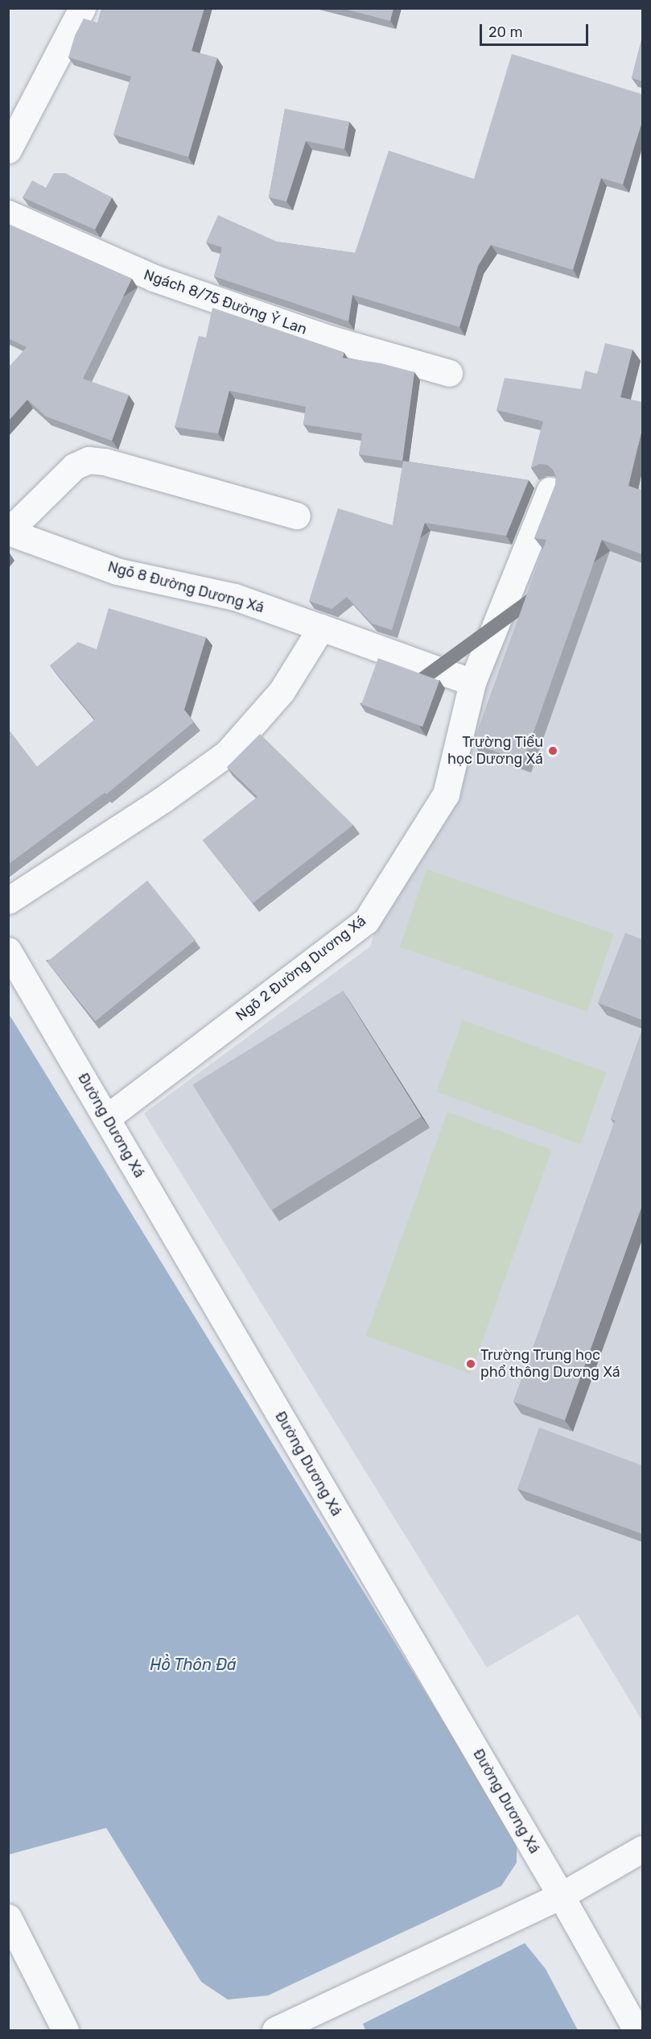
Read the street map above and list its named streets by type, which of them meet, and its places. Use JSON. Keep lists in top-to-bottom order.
{
  "streets": {
    "street": [
      "Ngách 8/75 Đường Ỷ Lan",
      "Ngõ 8 Đường Dương Xá",
      "Ngõ 2 Đường Dương Xá",
      "Đường Dương Xá"
    ]
  },
  "crossings": [
    ["Ngõ 2 Đường Dương Xá", "Đường Dương Xá"]
  ],
  "water": ["Hồ Thôn Đá"],
  "places": ["Trường Tiểu học Dương Xá", "Trường Trung học phổ thông Dương Xá"],
  "scale_bar": "20 m"
}
